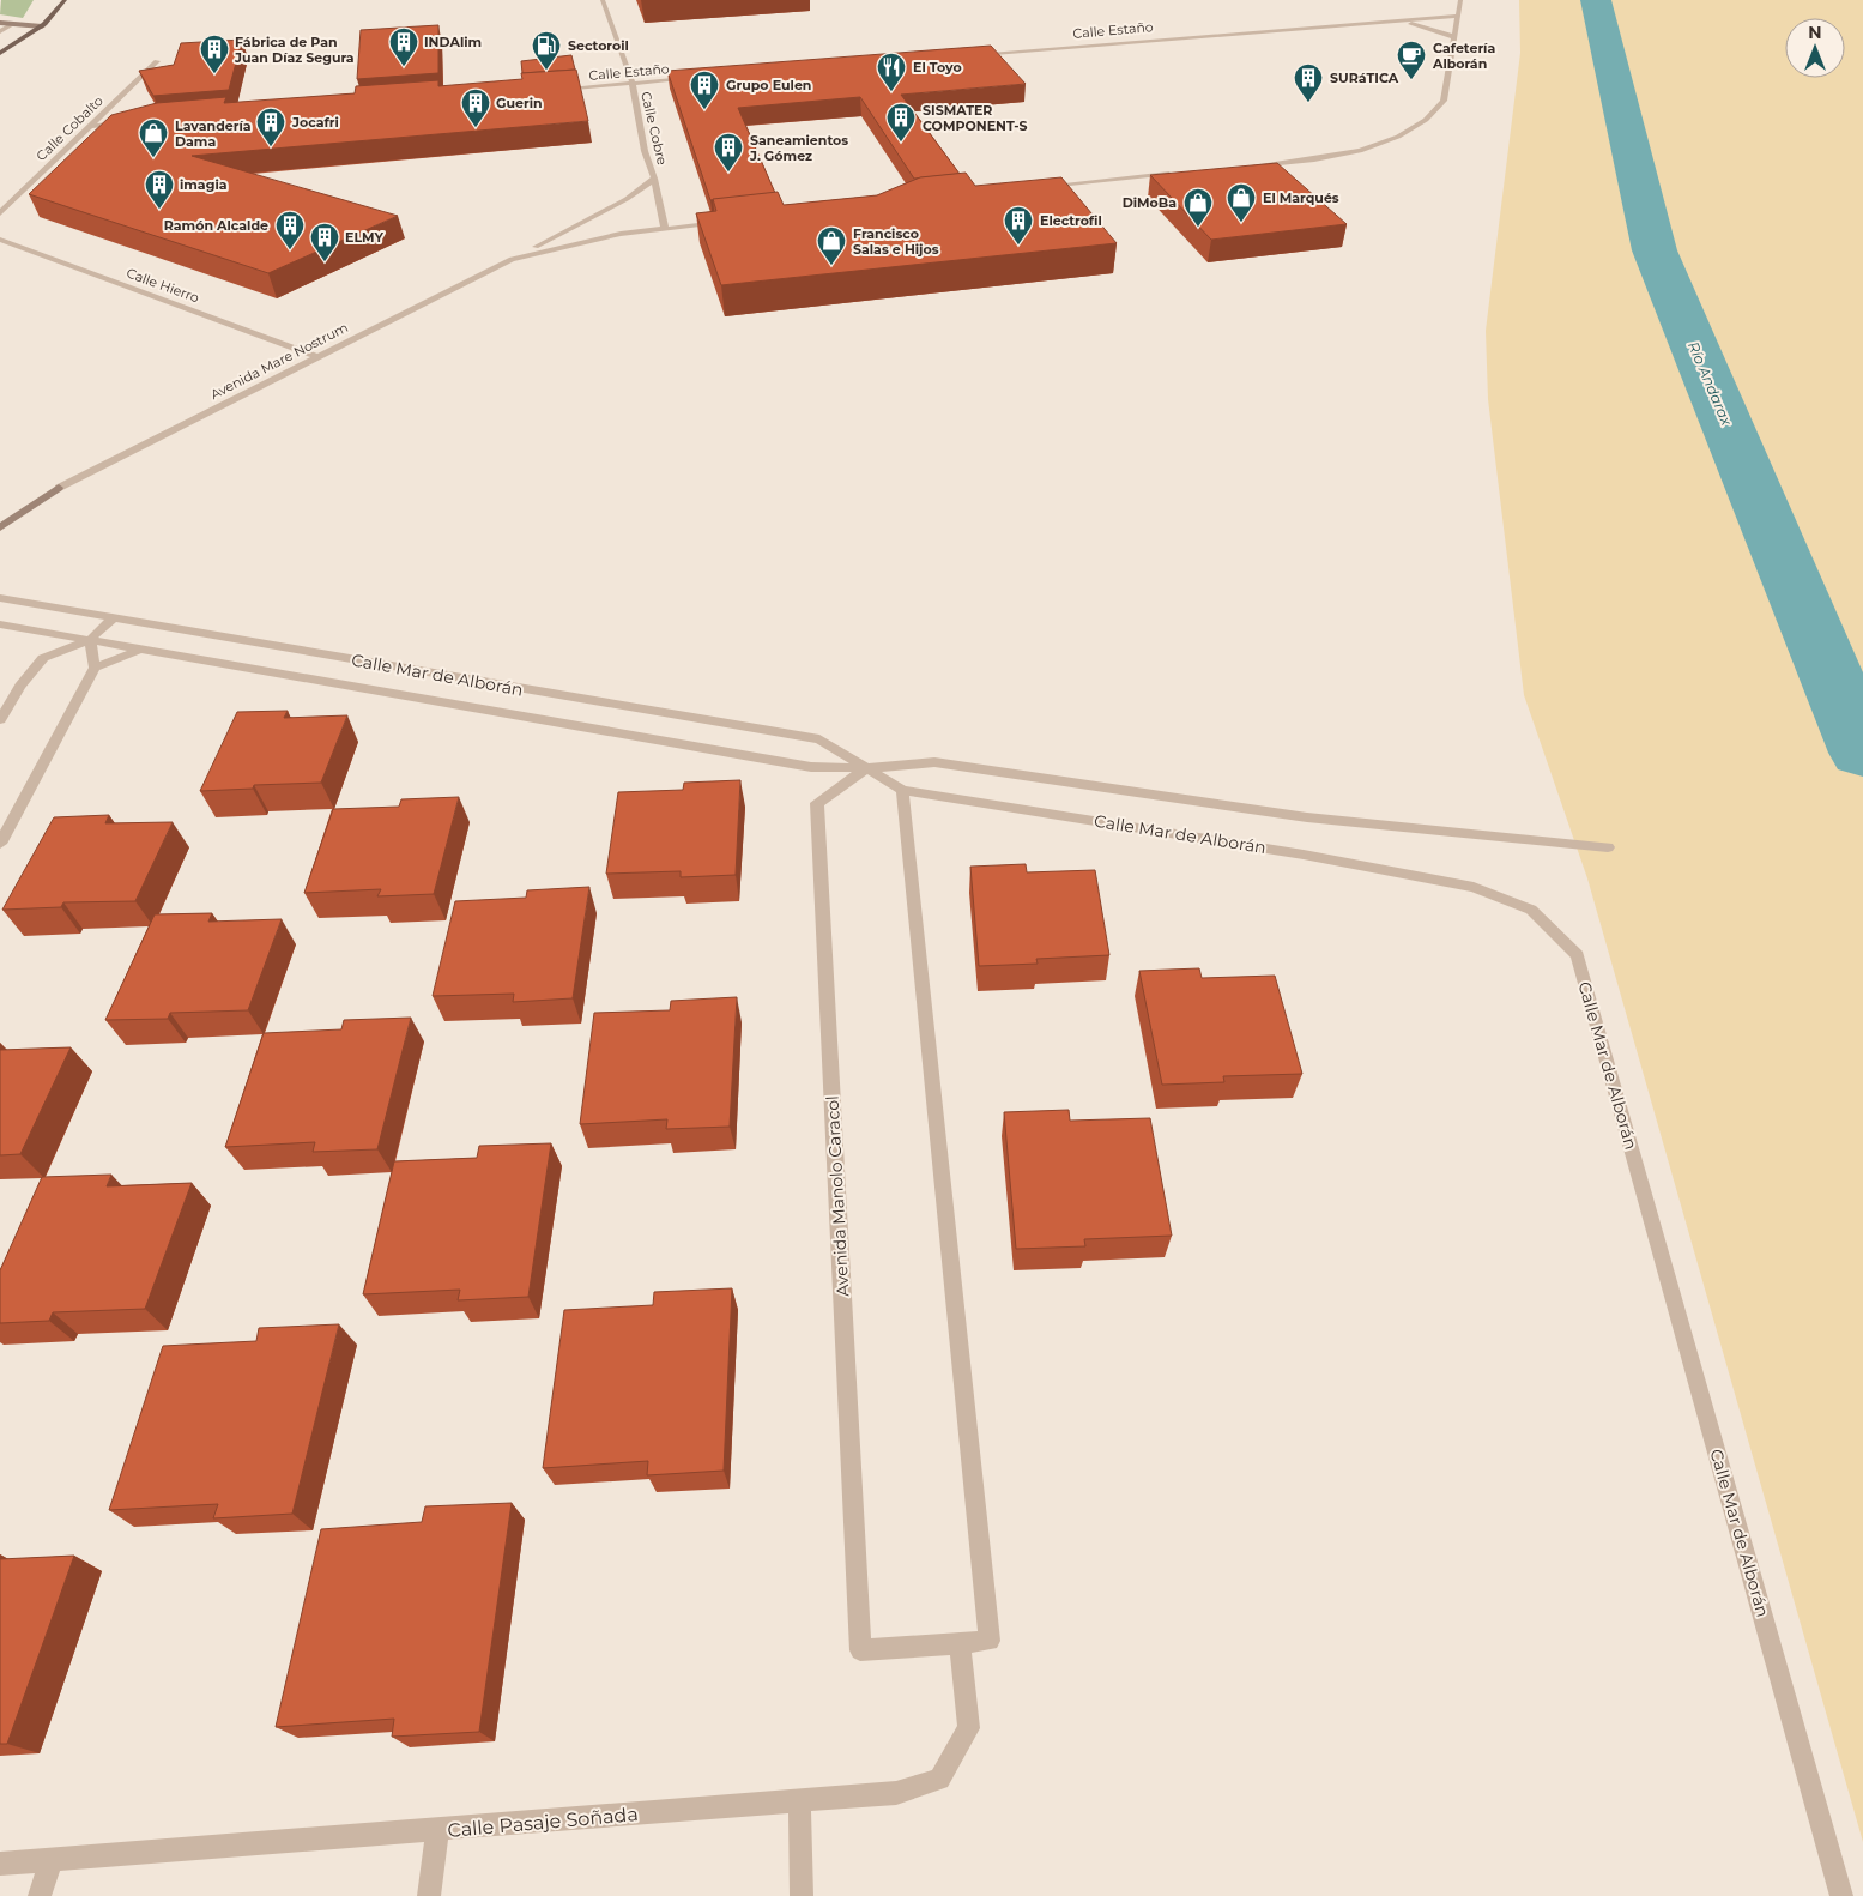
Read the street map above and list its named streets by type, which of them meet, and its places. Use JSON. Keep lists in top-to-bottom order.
{
  "streets": {
    "street": [
      "Calle Estaño",
      "Calle Cobalto",
      "Calle Cobre",
      "Calle Hierro",
      "Avenida Mare Nostrum",
      "Calle Mar de Alborán",
      "Avenida Manolo Caracol",
      "Calle Pasaje Soñada"
    ]
  },
  "crossings": [
    ["Calle Estaño", "Calle Cobre"],
    ["Calle Cobre", "Avenida Mare Nostrum"],
    ["Calle Hierro", "Avenida Mare Nostrum"],
    ["Calle Mar de Alborán", "Avenida Manolo Caracol"],
    ["Avenida Manolo Caracol", "Calle Pasaje Soñada"]
  ],
  "water": ["Río Andarax"],
  "places": {
    "building": [
      "INDAlim",
      "Fábrica de Pan Juan Díaz Segura",
      "SURáTICA",
      "Grupo Eulen",
      "Guerin",
      "SISMATER COMPONENT-S",
      "Jocafri",
      "Saneamientos J. Gómez",
      "imagia",
      "Electrofil",
      "Ramón Alcalde",
      "ELMY"
    ],
    "fuel station": ["Sectoroil"],
    "cafe": ["Cafetería Alborán"],
    "restaurant": ["El Toyo"],
    "shop": [
      "Lavandería Dama",
      "El Marqués",
      "DiMoBa",
      "Francisco Salas e Hijos"
    ]
  },
  "north": "top"
}
